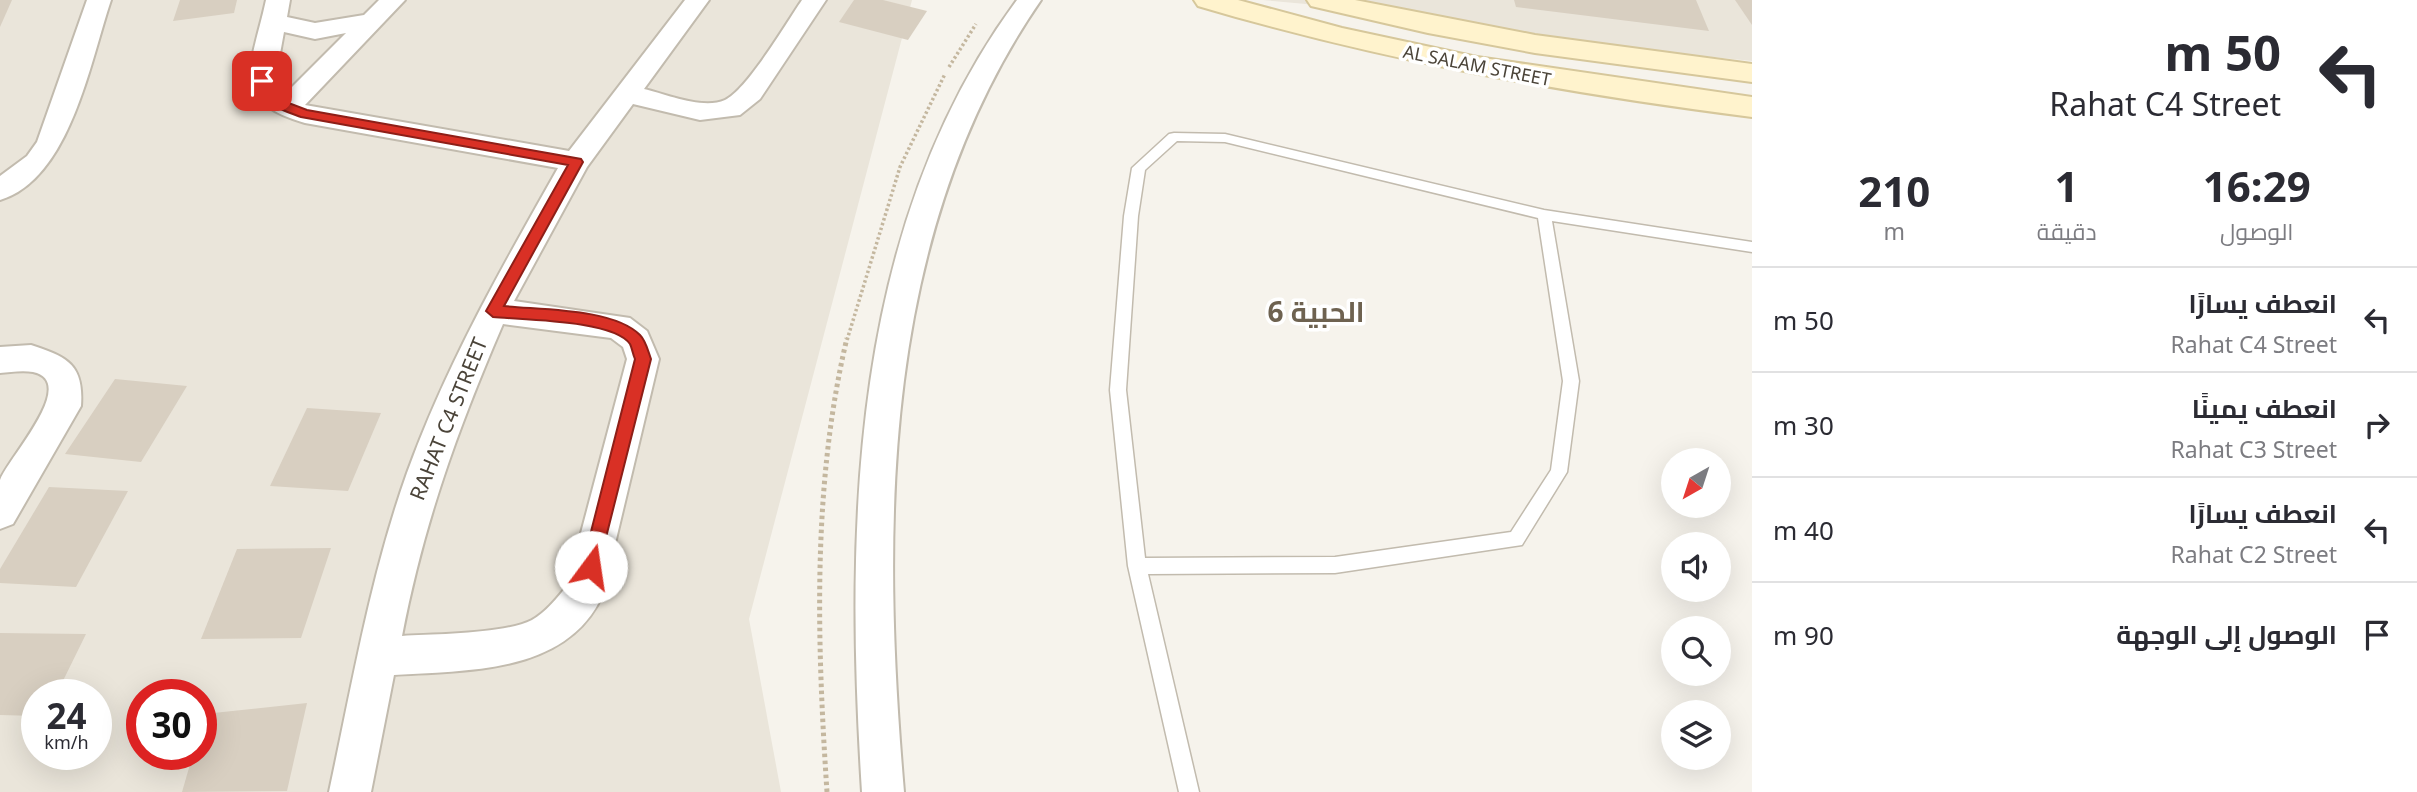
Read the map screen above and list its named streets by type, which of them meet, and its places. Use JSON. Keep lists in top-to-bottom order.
{
  "streets": {
    "street": ["AL SALAM STREET", "RAHAT C4 STREET"]
  },
  "districts": ["الحبية 6"],
  "north": "bottom left",
  "page": {
    "turn": ["50 m", "Rahat C4 Street"],
    "eta": [
      "16:29",
      "الوصول",
      "1",
      "دقيقة",
      "210",
      "m"
    ],
    "list": [
      {
        "name": "انعطف يسارًا",
        "note": "Rahat C4 Street",
        "value": "50 m"
      },
      {
        "name": "انعطف يمينًا",
        "note": "Rahat C3 Street",
        "value": "30 m"
      },
      {
        "name": "انعطف يسارًا",
        "note": "Rahat C2 Street",
        "value": "40 m"
      },
      {
        "name": "الوصول إلى الوجهة",
        "value": "90 m"
      }
    ],
    "speed": "24 km/h",
    "limit": "30"
  }
}
